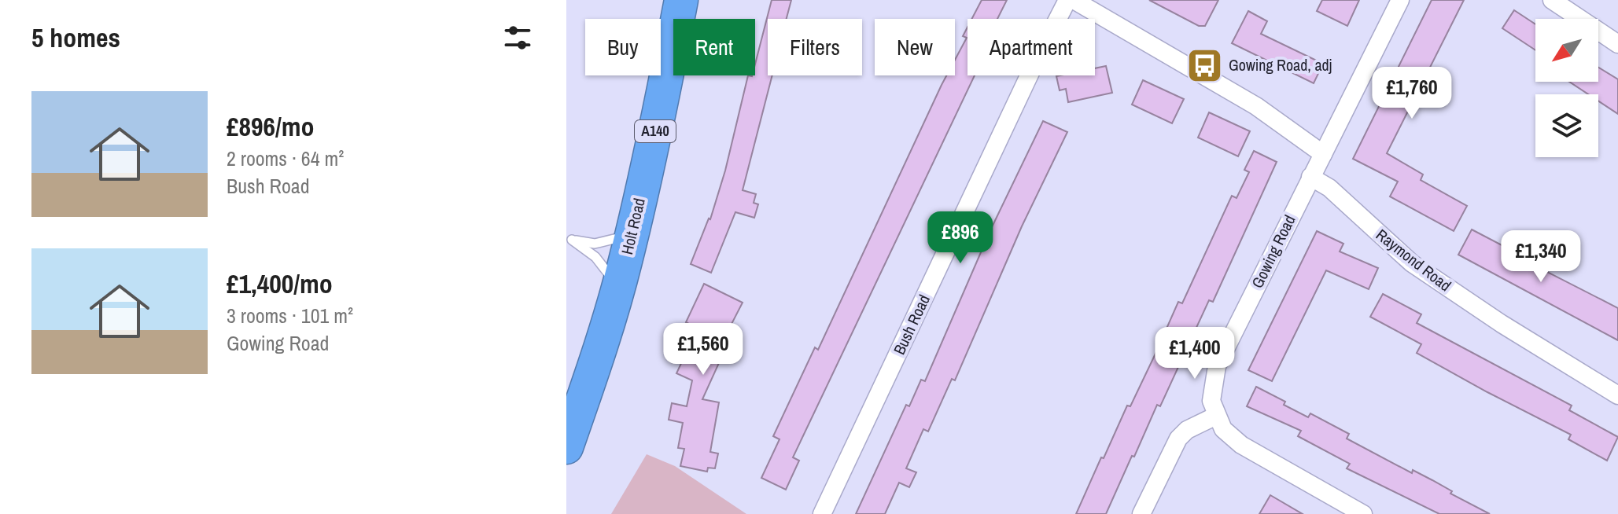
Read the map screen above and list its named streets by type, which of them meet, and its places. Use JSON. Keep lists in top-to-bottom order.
{
  "streets": {
    "highway": ["A140", "Holt Road"],
    "street": ["Gowing Road", "Raymond Road", "Bush Road"]
  },
  "crossings": [
    ["Gowing Road", "Raymond Road"]
  ],
  "places": {
    "bus stop": ["Gowing Road, adj"]
  },
  "north": "bottom left",
  "page": {
    "heading": "5 homes",
    "chip": [
      "Buy",
      "Rent",
      "Filters",
      "New",
      "Apartment"
    ],
    "price": [
      "£1,760",
      "£896",
      "£1,340",
      "£1,560",
      "£1,400"
    ],
    "list": [
      {
        "name": "£896/mo",
        "note": "2 rooms · 64 m² · Bush Road"
      },
      {
        "name": "£1,400/mo",
        "note": "3 rooms · 101 m² · Gowing Road"
      }
    ]
  }
}
